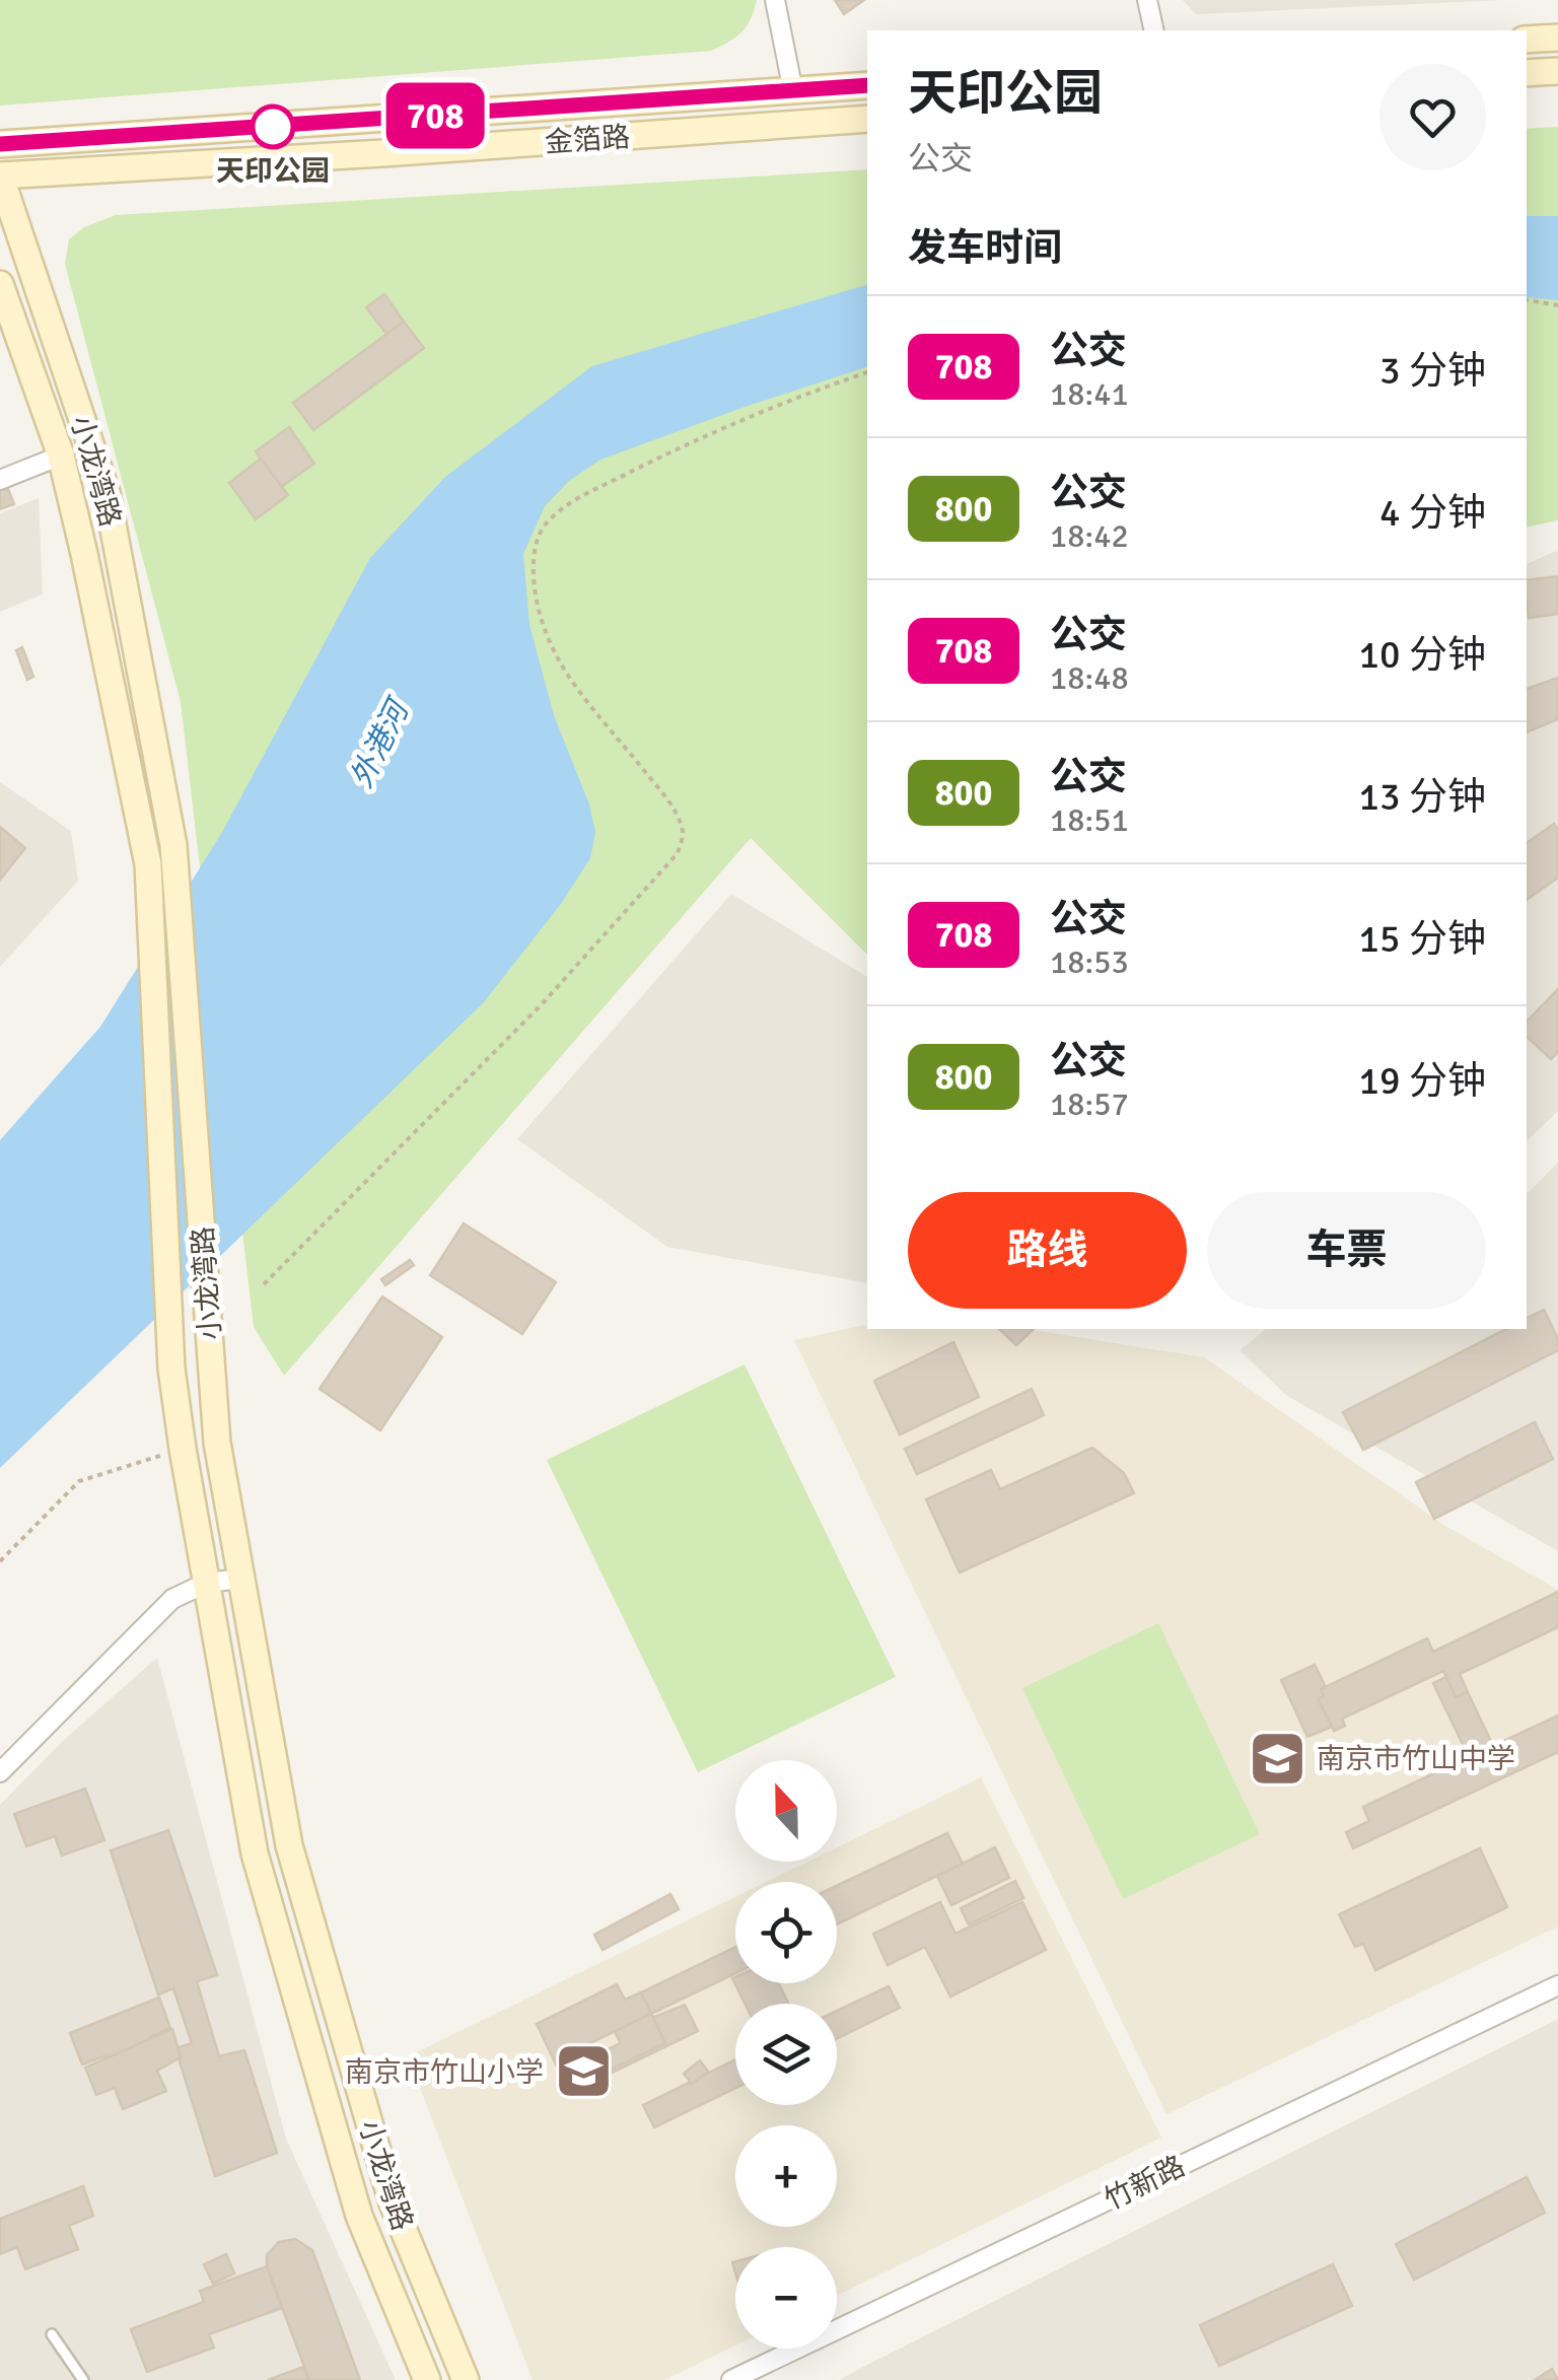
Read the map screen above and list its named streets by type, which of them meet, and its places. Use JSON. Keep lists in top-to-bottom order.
{
  "streets": {
    "main road": ["金箔路", "小龙湾路"],
    "street": ["竹新路"]
  },
  "crossings": [
    ["金箔路", "小龙湾路"]
  ],
  "water": ["外港河"],
  "places": {
    "other": ["天印公园"],
    "school or university": ["南京市竹山中学", "南京市竹山小学"]
  },
  "lines": ["bus line 708"],
  "north": "top",
  "page": {
    "on_map": "708",
    "heading": [
      ["天印公园", "公交"],
      "发车时间"
    ],
    "list": [
      {
        "mark": "708",
        "name": "公交",
        "note": "18:41",
        "value": "3 分钟"
      },
      {
        "mark": "800",
        "name": "公交",
        "note": "18:42",
        "value": "4 分钟"
      },
      {
        "mark": "708",
        "name": "公交",
        "note": "18:48",
        "value": "10 分钟"
      },
      {
        "mark": "800",
        "name": "公交",
        "note": "18:51",
        "value": "13 分钟"
      },
      {
        "mark": "708",
        "name": "公交",
        "note": "18:53",
        "value": "15 分钟"
      },
      {
        "mark": "800",
        "name": "公交",
        "note": "18:57",
        "value": "19 分钟"
      }
    ],
    "buttons": ["路线", "车票"],
    "map_buttons": ["+", "−"]
  }
}
